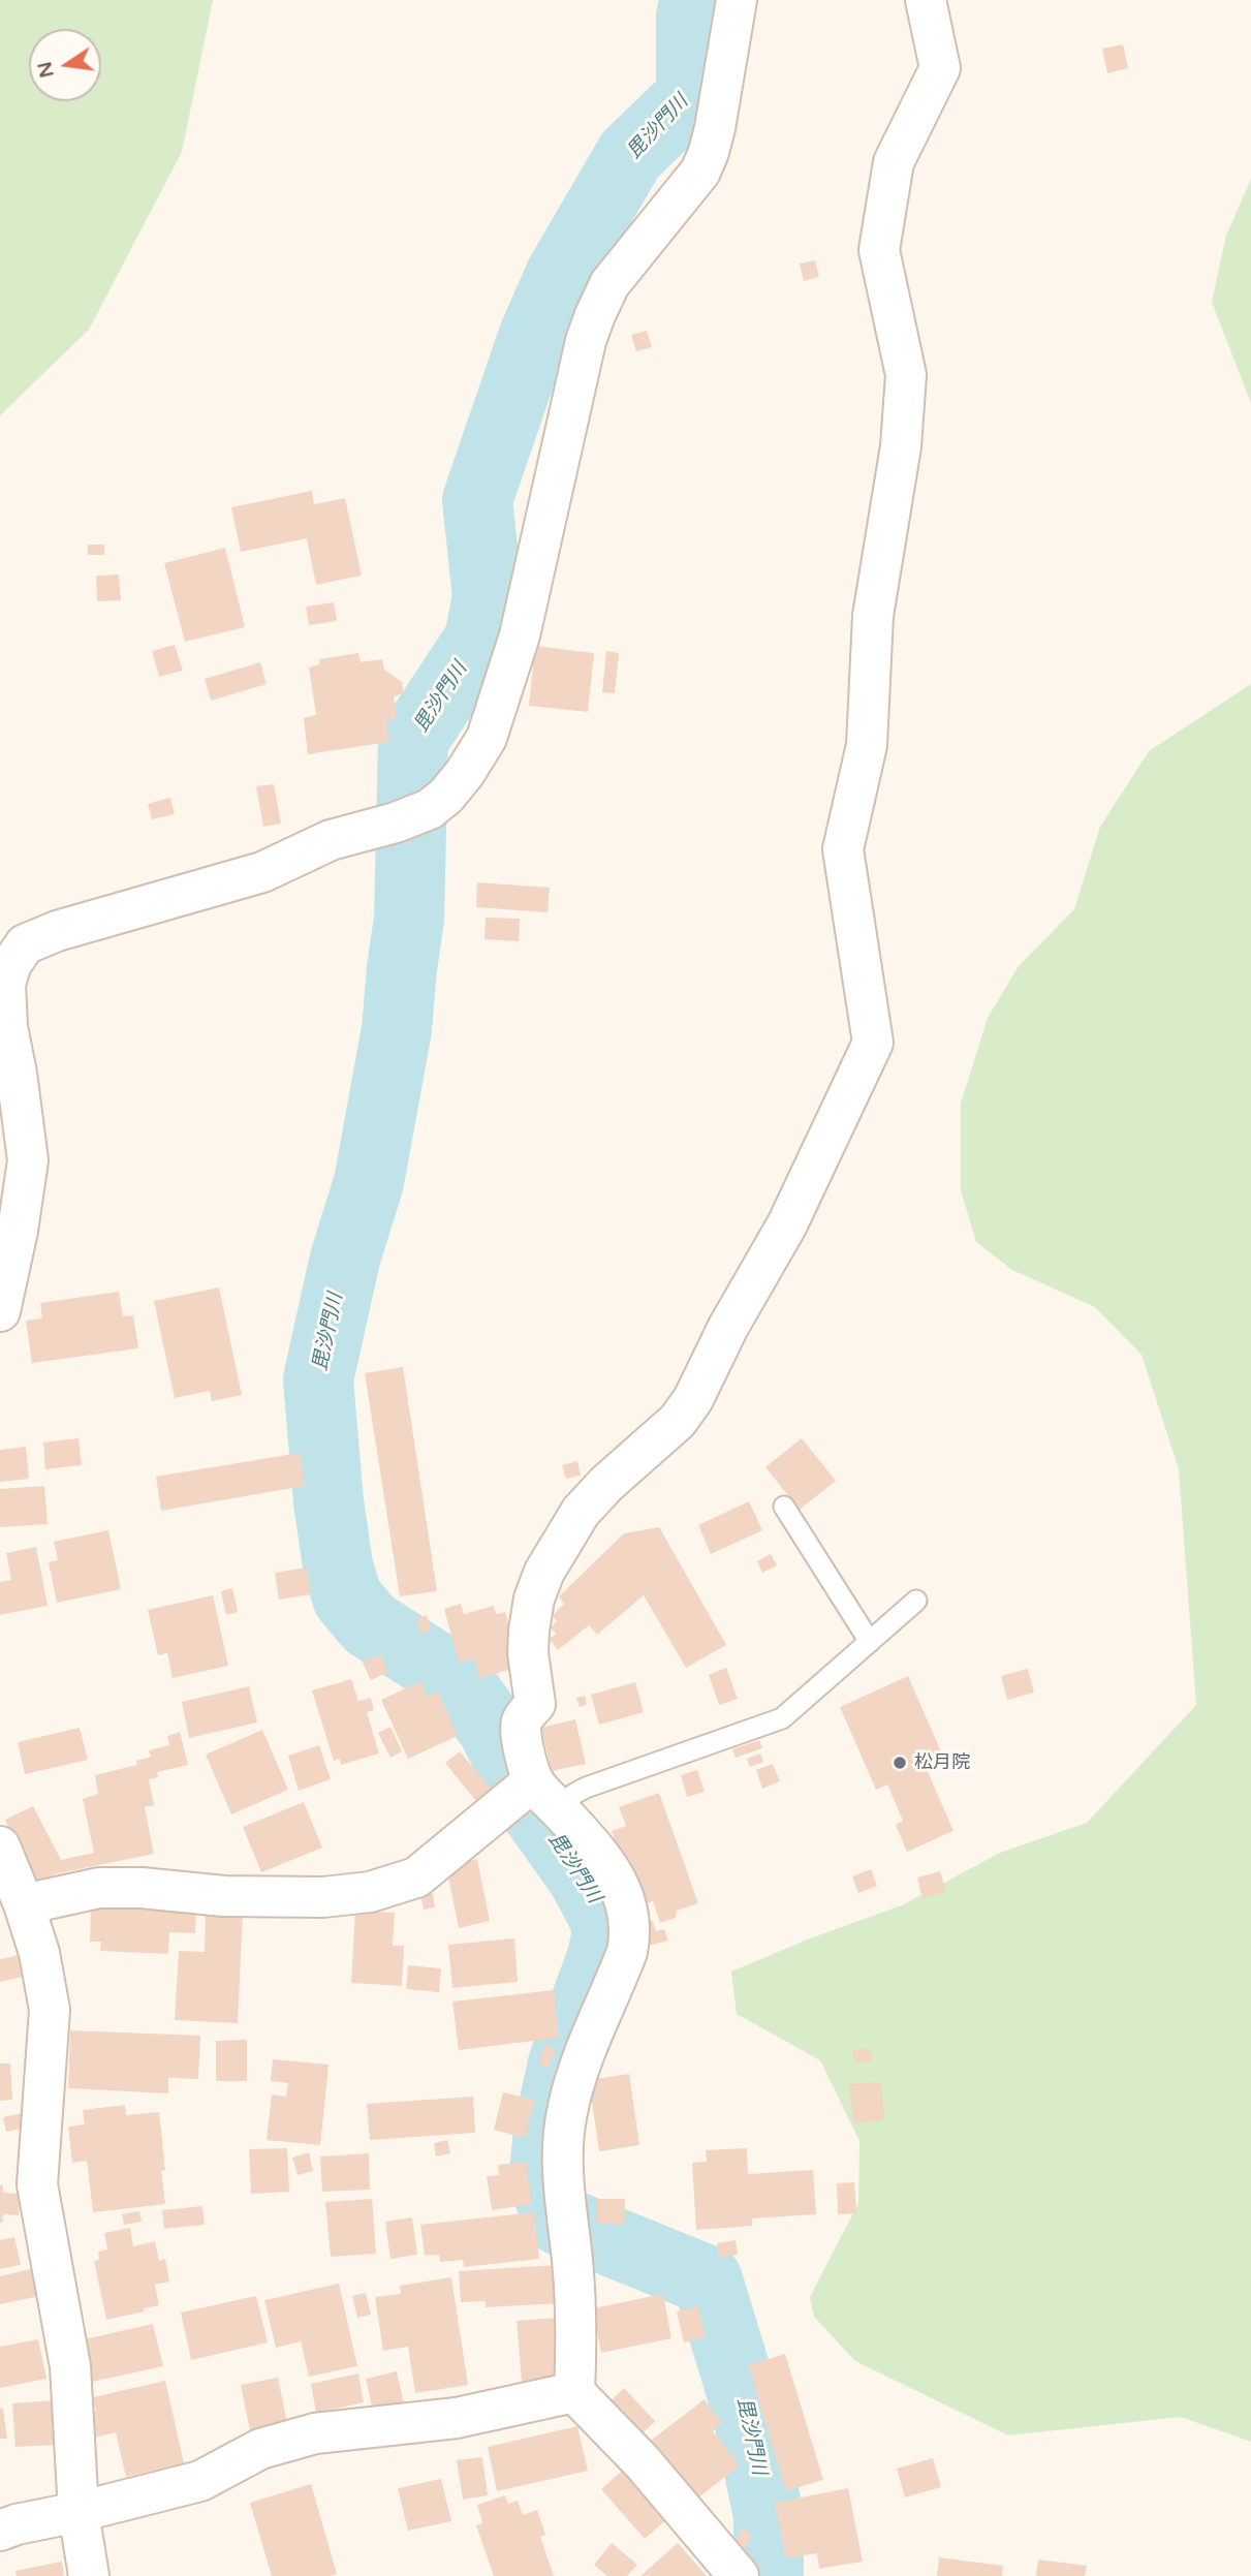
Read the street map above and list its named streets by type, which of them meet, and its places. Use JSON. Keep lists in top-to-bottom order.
{
  "water": ["毘沙門川"],
  "places": ["松月院"],
  "north": "left"
}
